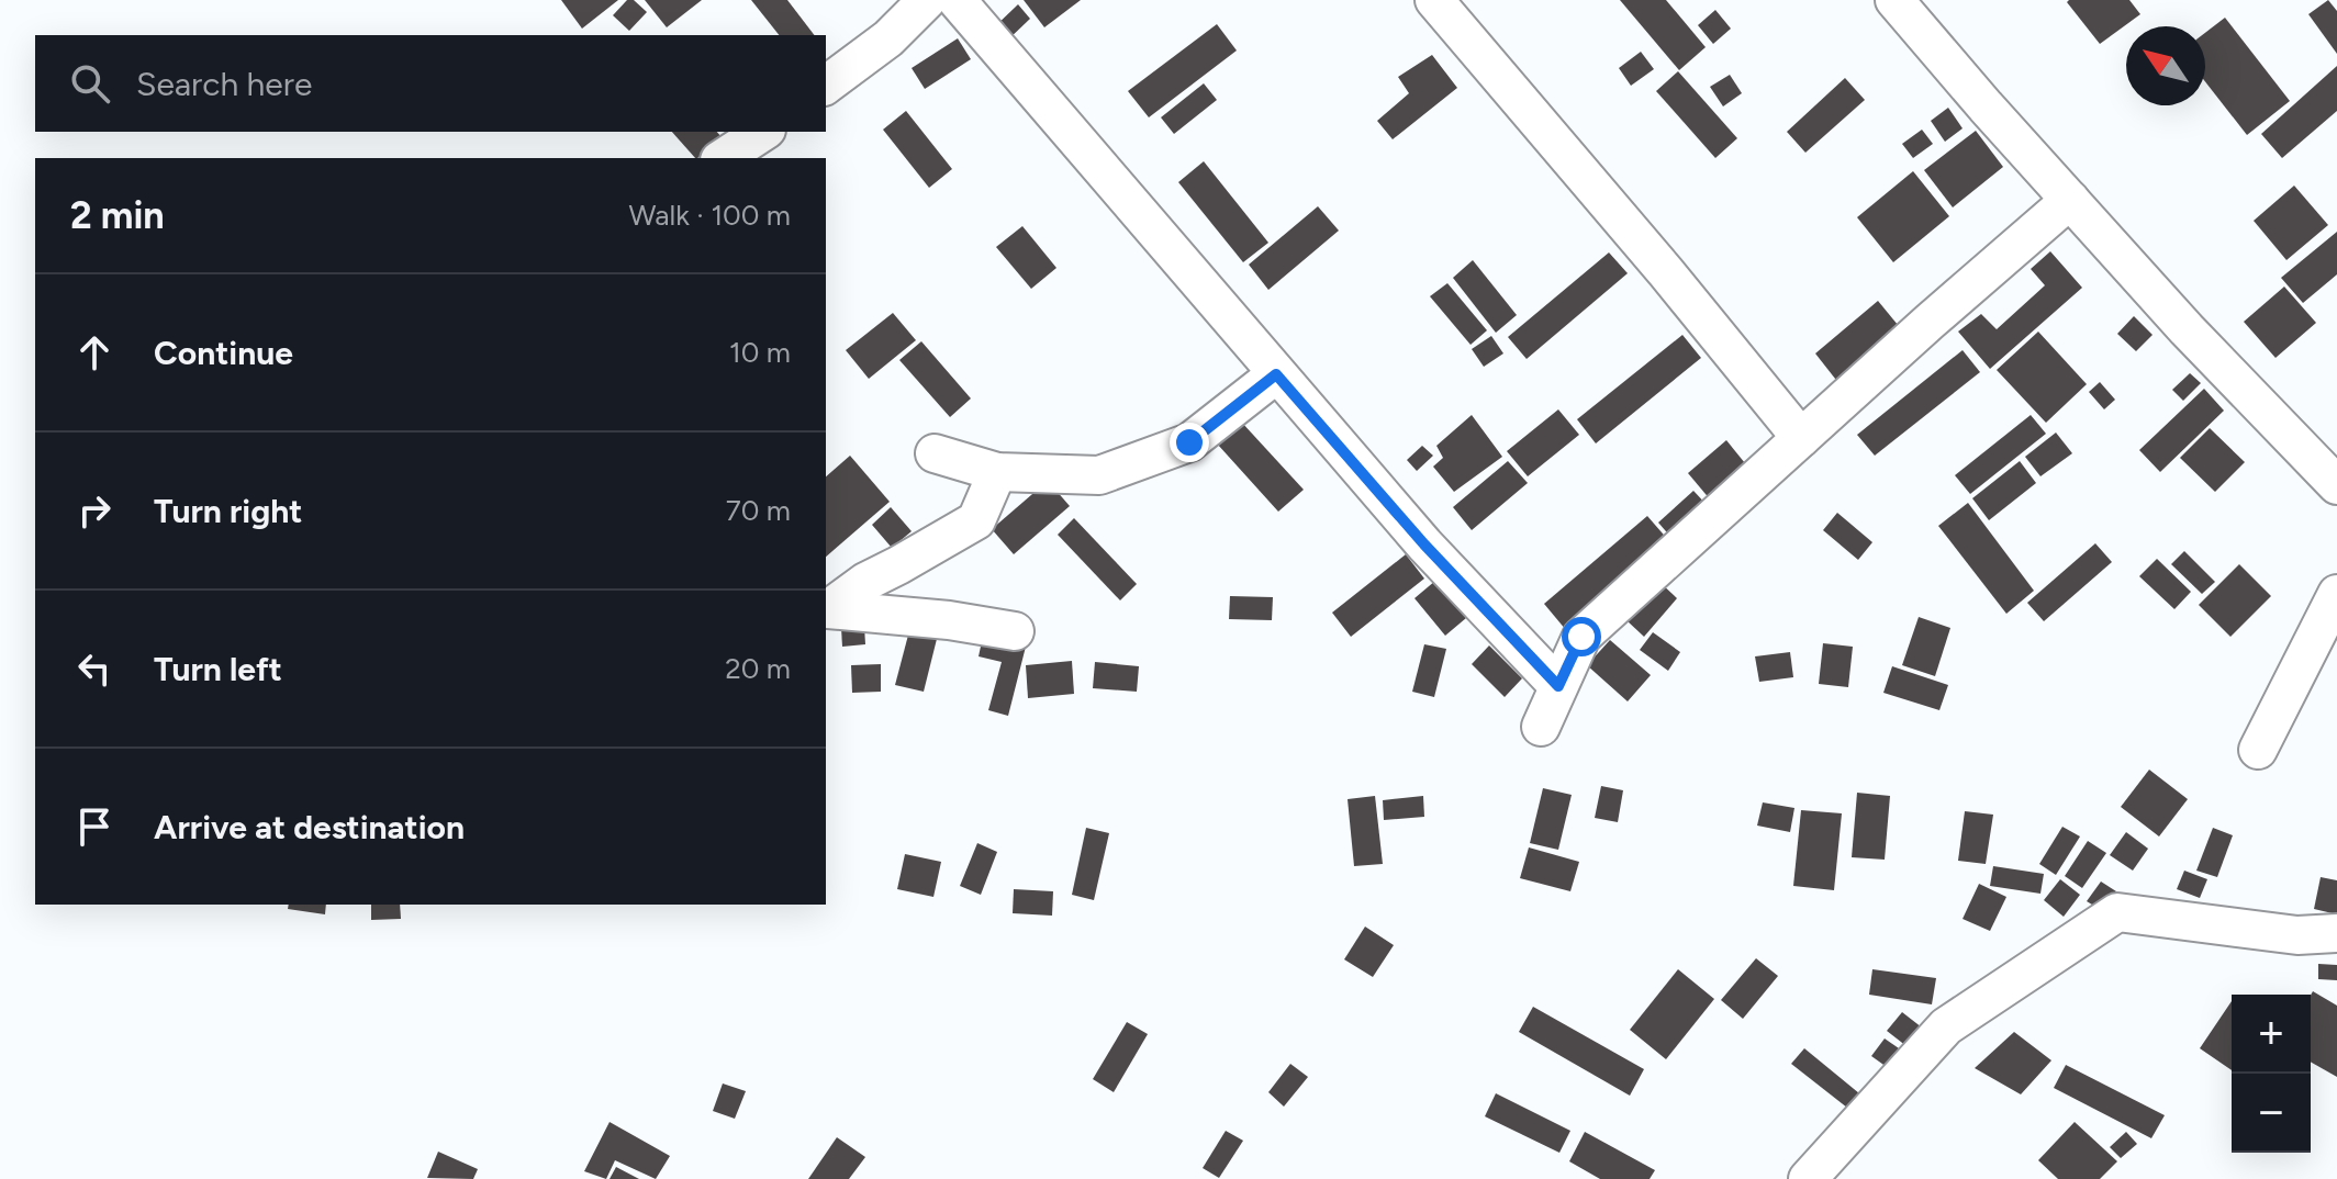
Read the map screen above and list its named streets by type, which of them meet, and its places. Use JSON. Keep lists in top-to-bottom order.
{
  "north": "top left",
  "page": {
    "search": "Search here",
    "heading": ["2 min", "Walk · 100 m"],
    "list": [
      ["Continue", "10 m"],
      ["Turn right", "70 m"],
      ["Turn left", "20 m"],
      "Arrive at destination"
    ],
    "map_buttons": ["+", "−"]
  }
}
